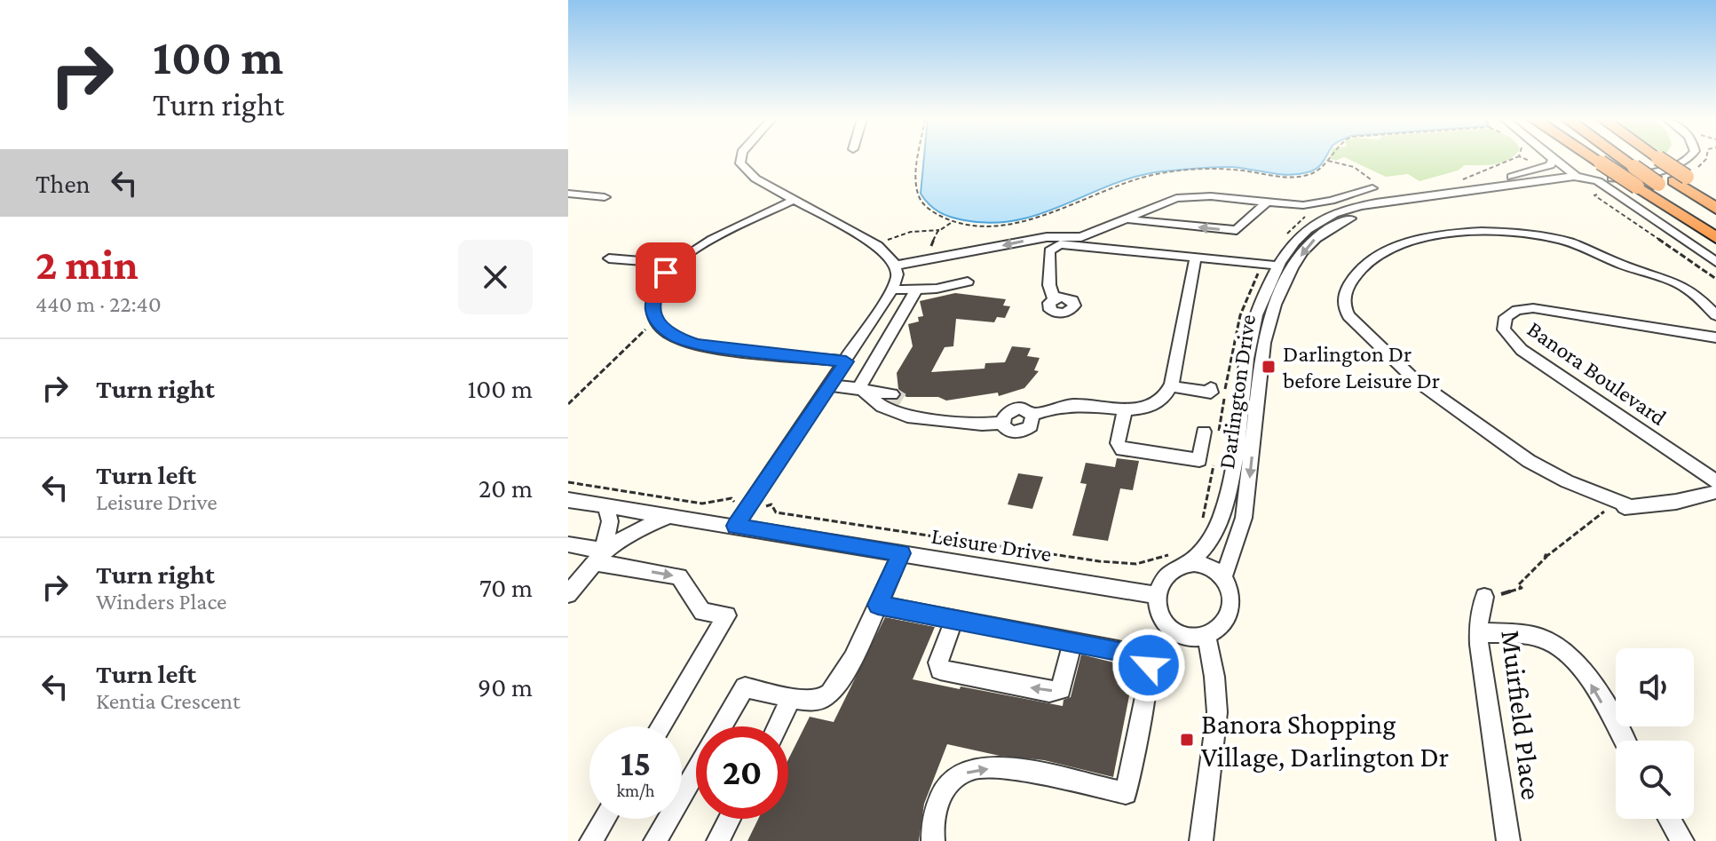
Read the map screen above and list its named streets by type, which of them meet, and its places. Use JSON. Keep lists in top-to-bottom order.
{
  "streets": {
    "street": [
      "Banora Boulevard",
      "Darlington Drive",
      "Leisure Drive",
      "Muirfield Place"
    ]
  },
  "crossings": [
    ["Darlington Drive", "Leisure Drive"]
  ],
  "one_way": ["Darlington Drive"],
  "places": {
    "transit": ["Darlington Dr before Leisure Dr", "Banora Shopping Village, Darlington Dr"]
  },
  "page": {
    "turn": ["100 m", "Turn right"],
    "then": "Then",
    "heading": ["2 min", "440 m · 22:40"],
    "list": [
      {
        "name": "Turn right",
        "value": "100 m"
      },
      {
        "name": "Turn left",
        "note": "Leisure Drive",
        "value": "20 m"
      },
      {
        "name": "Turn right",
        "note": "Winders Place",
        "value": "70 m"
      },
      {
        "name": "Turn left",
        "note": "Kentia Crescent",
        "value": "90 m"
      }
    ],
    "speed": "15 km/h",
    "limit": "20"
  }
}
